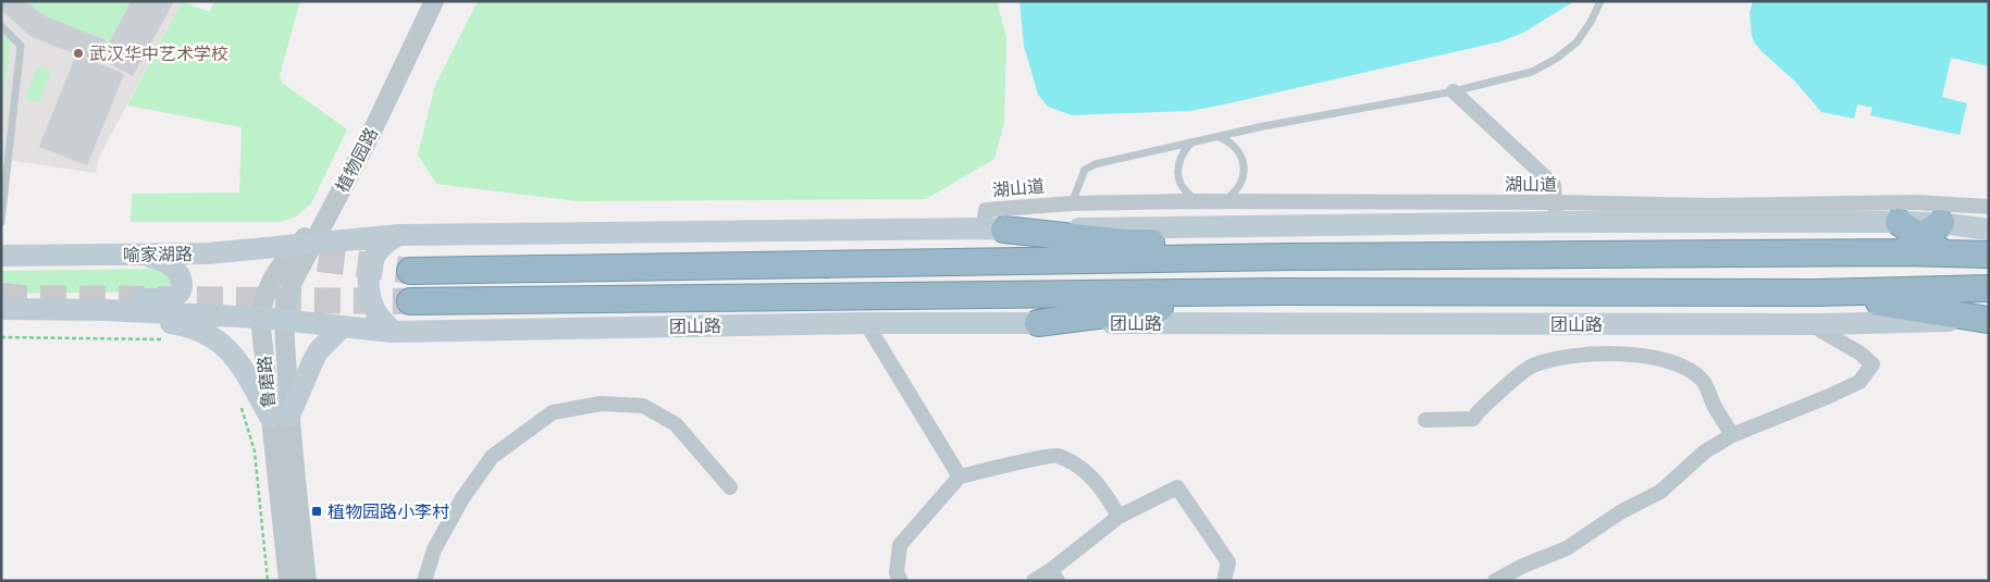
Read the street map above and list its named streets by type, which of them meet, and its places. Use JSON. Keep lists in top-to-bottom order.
{
  "streets": {
    "highway": ["团山路"],
    "main road": ["喻家湖路"],
    "street": ["植物园路", "湖山道", "鲁磨路"]
  },
  "crossings": [
    ["植物园路", "喻家湖路"],
    ["植物园路", "团山路"],
    ["植物园路", "鲁磨路"],
    ["喻家湖路", "鲁磨路"],
    ["团山路", "鲁磨路"]
  ],
  "places": {
    "other": ["武汉华中艺术学校"],
    "transit": ["植物园路小李村"]
  }
}
